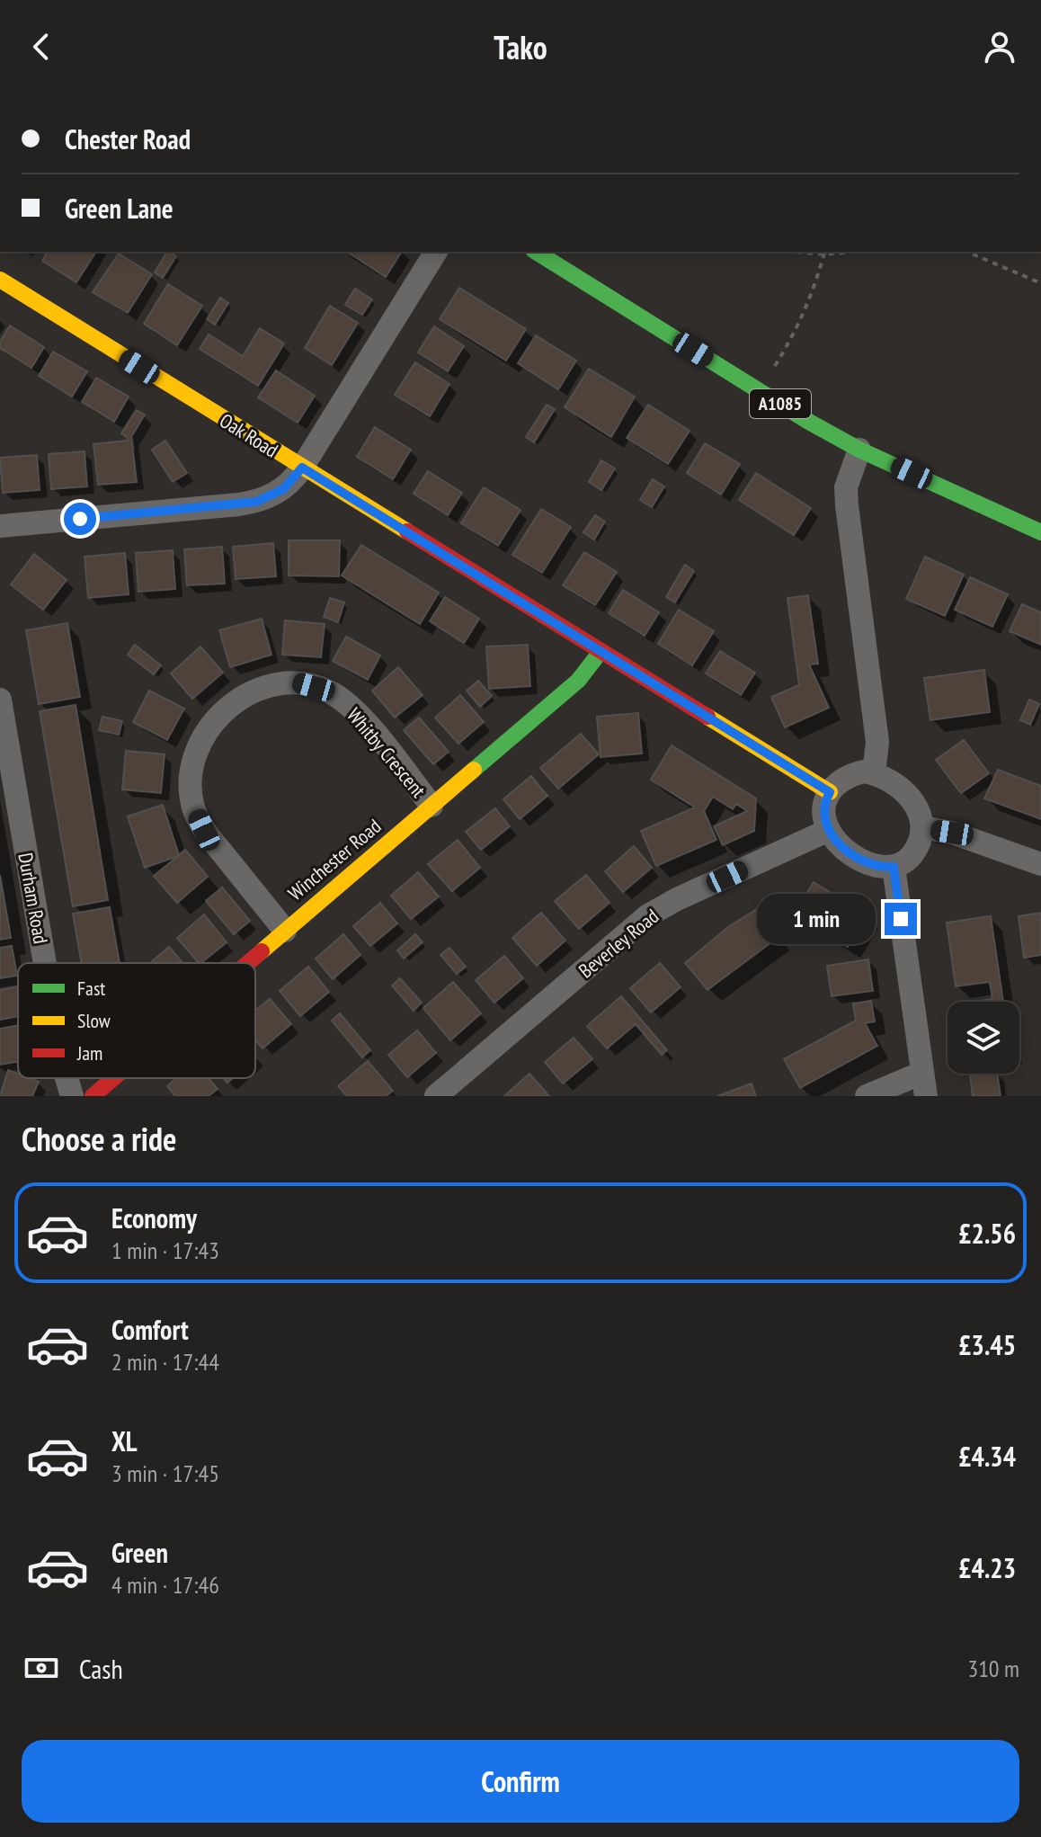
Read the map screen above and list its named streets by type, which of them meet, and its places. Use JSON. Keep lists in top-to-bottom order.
{
  "streets": {
    "street": [
      "A1085",
      "Oak Road",
      "Whitby Crescent",
      "Winchester Road",
      "Durham Road",
      "Beverley Road"
    ]
  },
  "crossings": [
    ["Oak Road", "Winchester Road"],
    ["Oak Road", "Beverley Road"],
    ["Whitby Crescent", "Winchester Road"]
  ],
  "legend": ["Fast", "Slow", "Jam"],
  "page": {
    "header": "Tako",
    "banner": ["Chester Road", "Green Lane"],
    "bubble": "1 min",
    "heading": "Choose a ride",
    "list": [
      {
        "name": "Economy",
        "note": "1 min · 17:43",
        "value": "£2.56"
      },
      {
        "name": "Comfort",
        "note": "2 min · 17:44",
        "value": "£3.45"
      },
      {
        "name": "XL",
        "note": "3 min · 17:45",
        "value": "£4.34"
      },
      {
        "name": "Green",
        "note": "4 min · 17:46",
        "value": "£4.23"
      }
    ],
    "pay": ["Cash", "310 m"],
    "buttons": "Confirm"
  }
}
